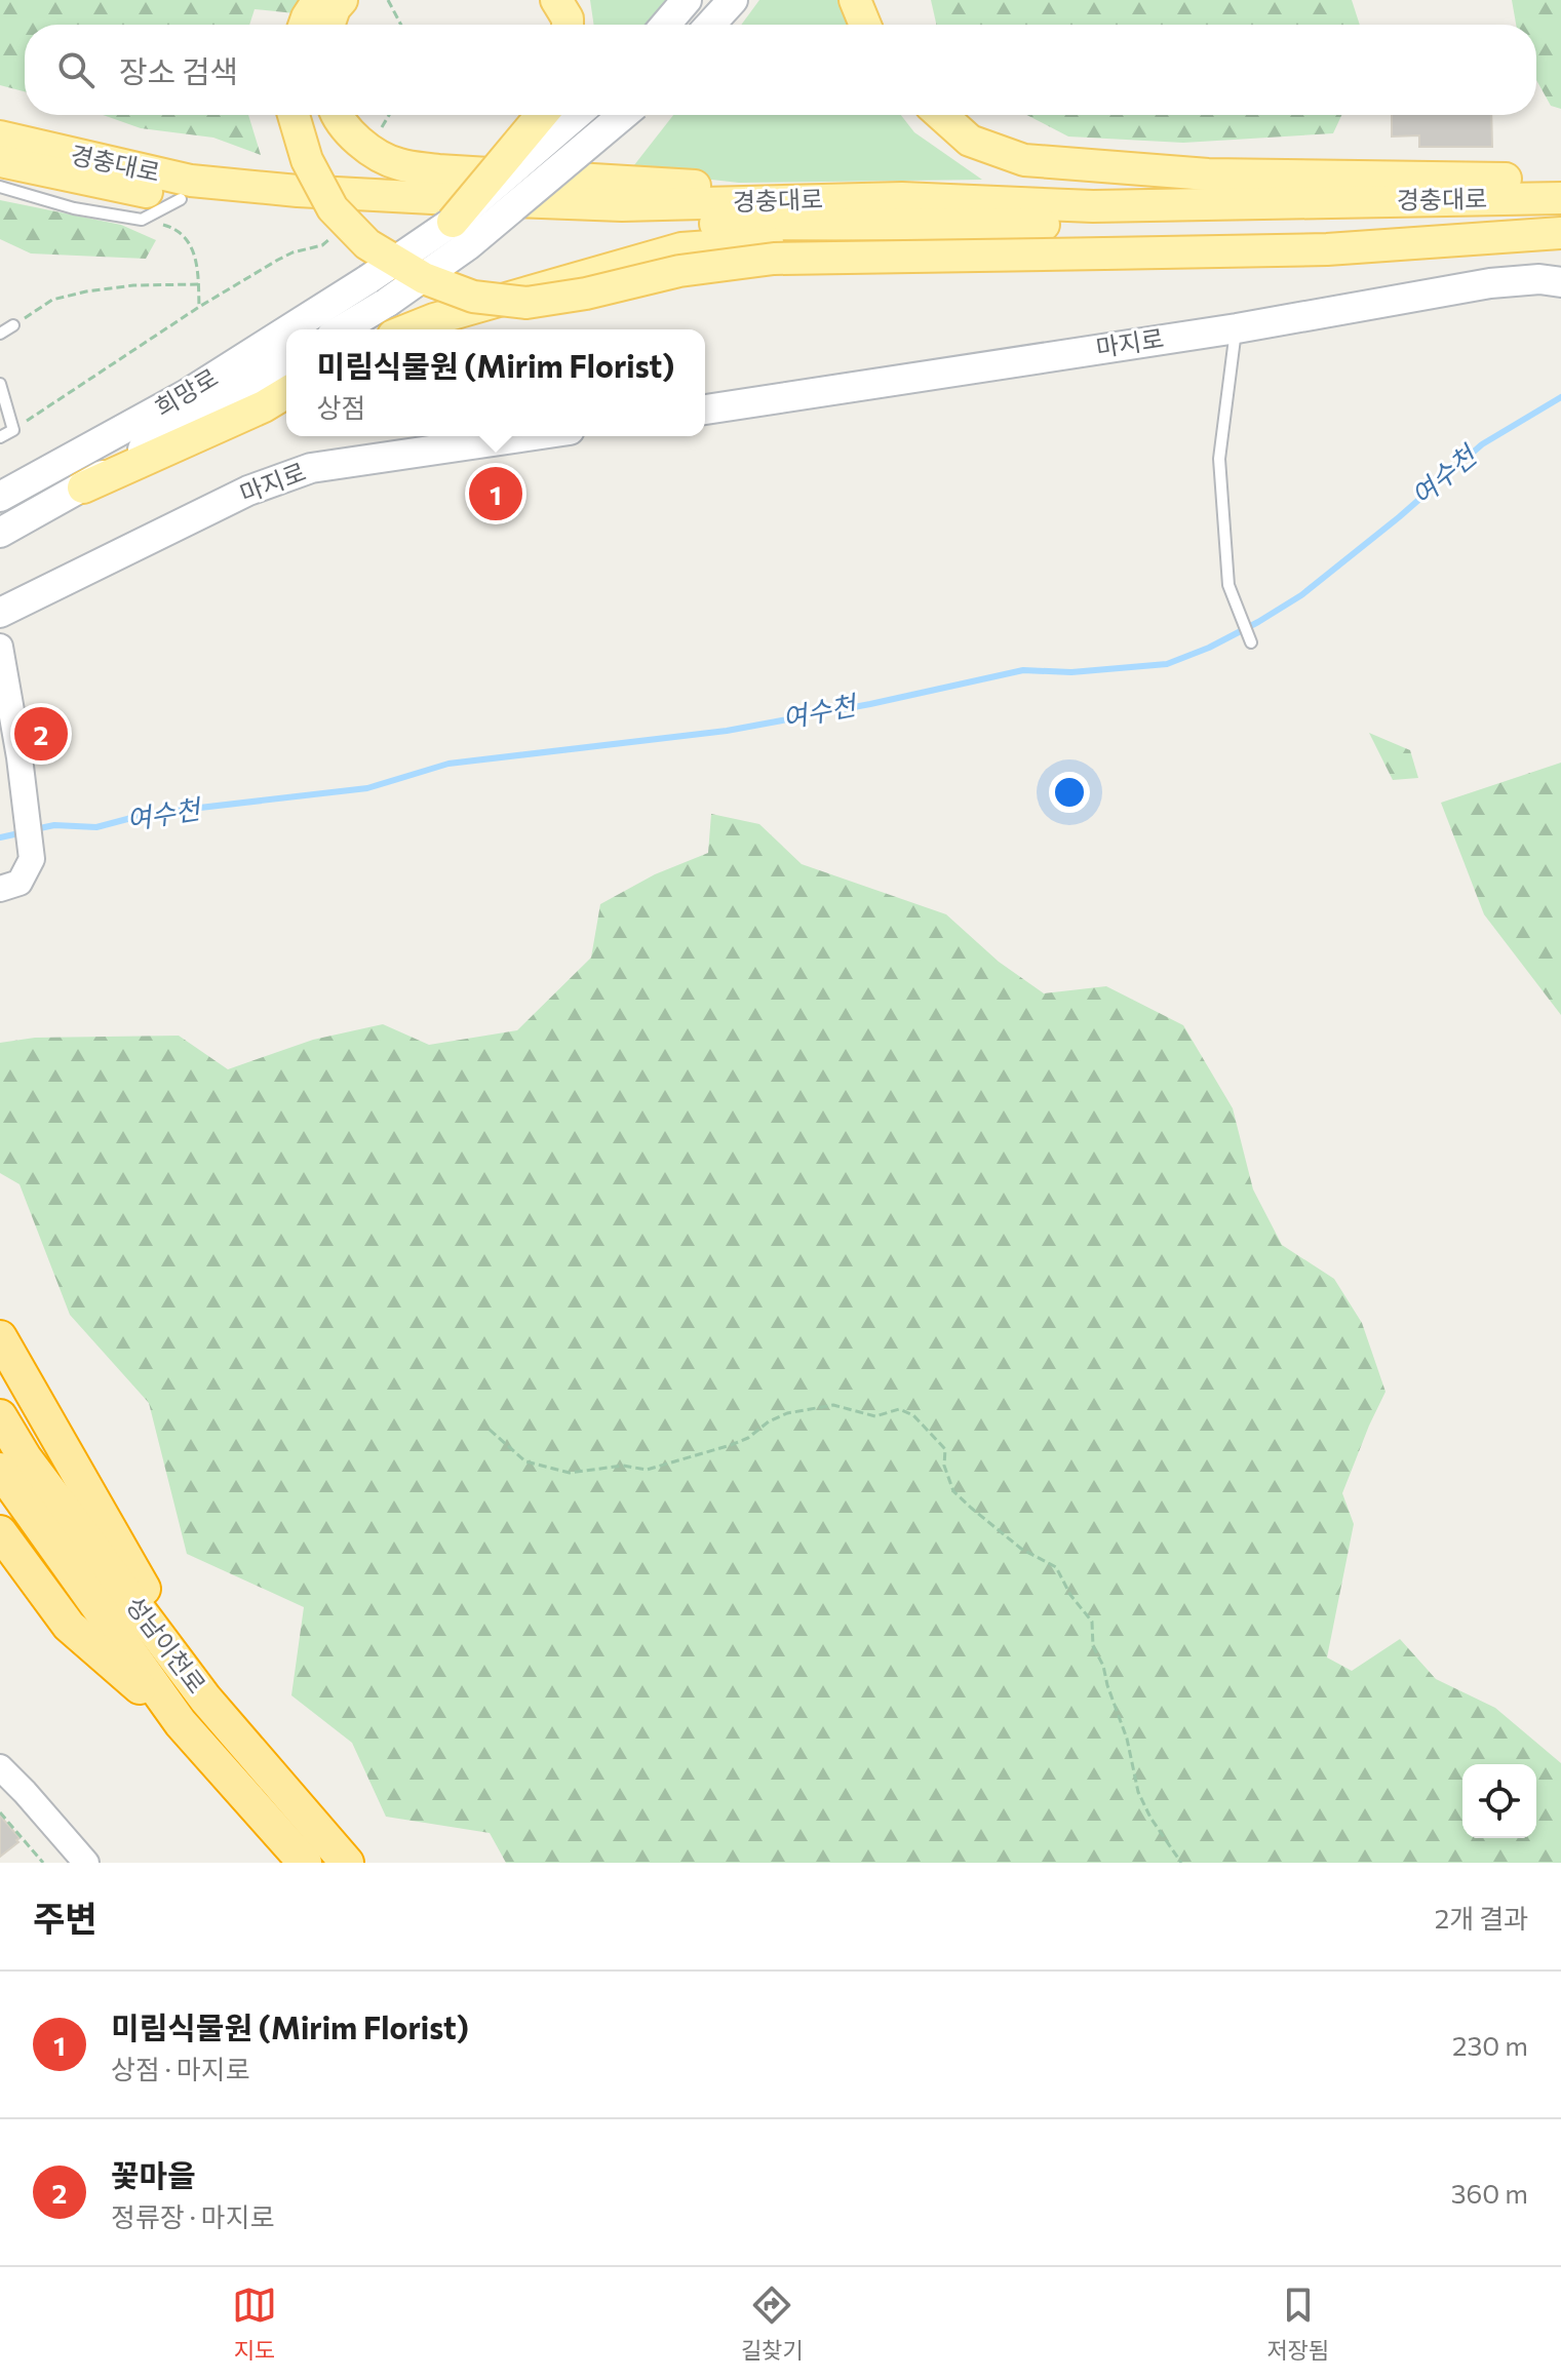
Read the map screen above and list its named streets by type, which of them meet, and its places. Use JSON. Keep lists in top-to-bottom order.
{
  "streets": {
    "highway": ["성남이천로"],
    "main road": ["경충대로", "마지로", "희망로"]
  },
  "water": ["여수천"],
  "page": {
    "search": "장소 검색",
    "popup": ["미림식물원 (Mirim Florist)", "상점"],
    "pins": ["1", "2"],
    "heading": ["주변", "2개 결과"],
    "list": [
      {
        "mark": "1",
        "name": "미림식물원 (Mirim Florist)",
        "note": "상점 · 마지로",
        "value": "230 m"
      },
      {
        "mark": "2",
        "name": "꽃마을",
        "note": "정류장 · 마지로",
        "value": "360 m"
      }
    ],
    "nav": ["지도", "길찾기", "저장됨"]
  }
}
